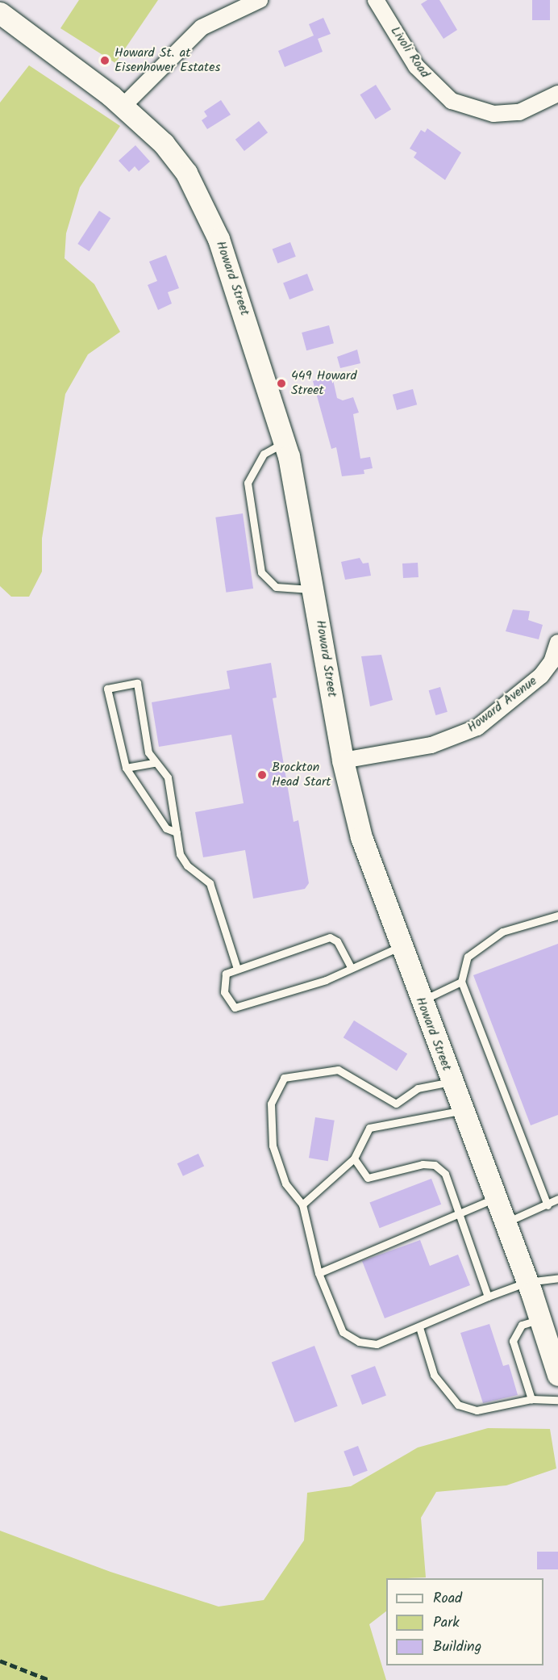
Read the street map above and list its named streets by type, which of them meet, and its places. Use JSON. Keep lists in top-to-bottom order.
{
  "streets": {
    "main road": ["Howard Street"],
    "street": ["Livoli Road", "Howard Avenue"]
  },
  "crossings": [
    ["Howard Street", "Howard Avenue"]
  ],
  "places": ["Howard St. at Eisenhower Estates", "449 Howard Street", "Brockton Head Start"],
  "legend": ["Road", "Park", "Building"]
}
